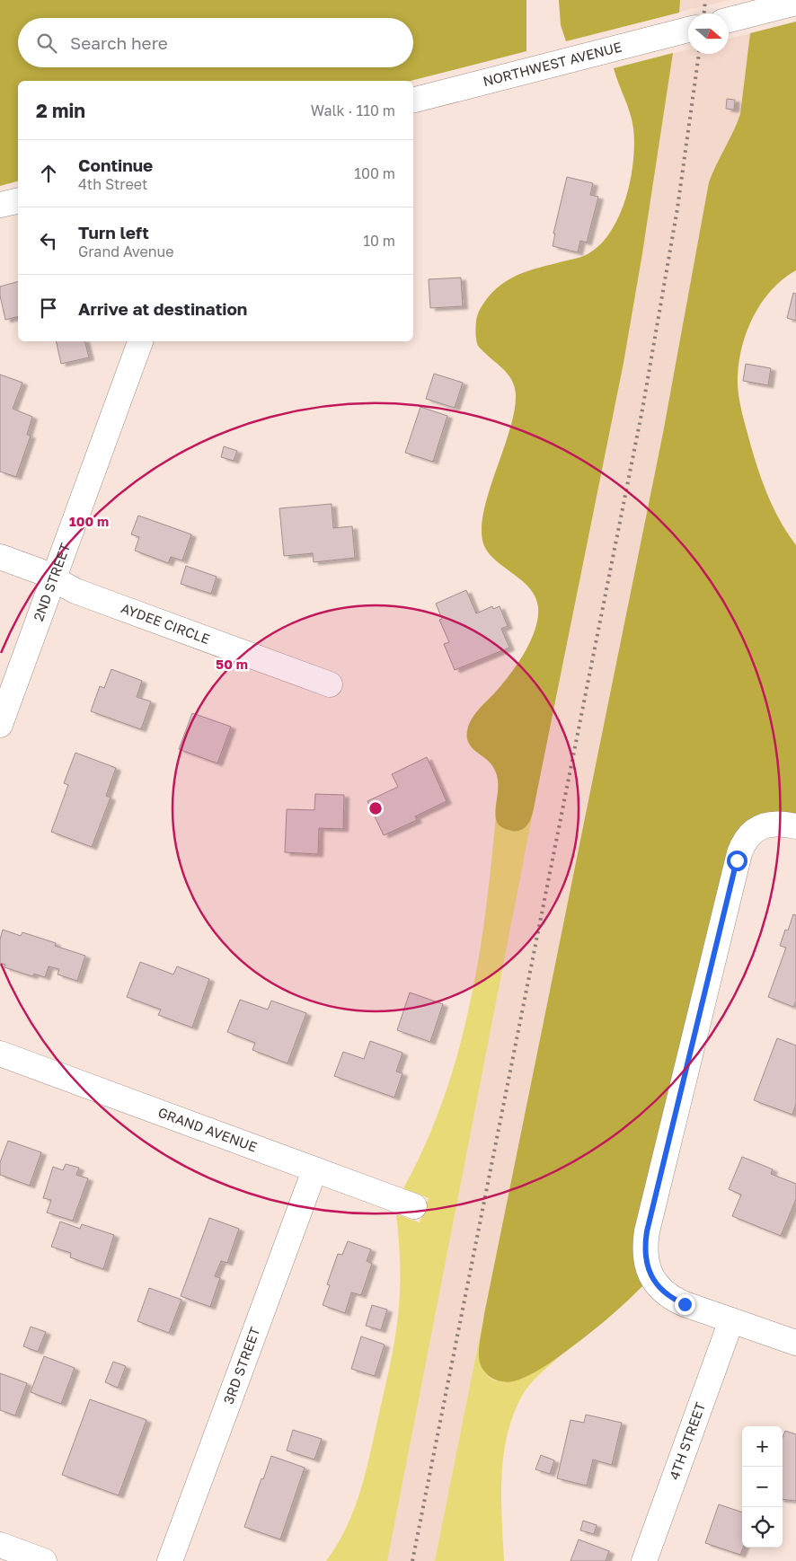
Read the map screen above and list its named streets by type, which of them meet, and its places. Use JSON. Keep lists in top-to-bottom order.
{
  "streets": {
    "street": [
      "NORTHWEST AVENUE",
      "2ND STREET",
      "AYDEE CIRCLE",
      "GRAND AVENUE",
      "3RD STREET",
      "4TH STREET"
    ]
  },
  "crossings": [
    ["2ND STREET", "AYDEE CIRCLE"],
    ["GRAND AVENUE", "3RD STREET"]
  ],
  "north": "right",
  "page": {
    "search": "Search here",
    "heading": ["2 min", "Walk · 110 m"],
    "list": [
      ["Continue", "4th Street", "100 m"],
      ["Turn left", "Grand Avenue", "10 m"],
      "Arrive at destination"
    ],
    "map_buttons": ["+", "−"]
  },
  "rings": ["100 m", "50 m"]
}
